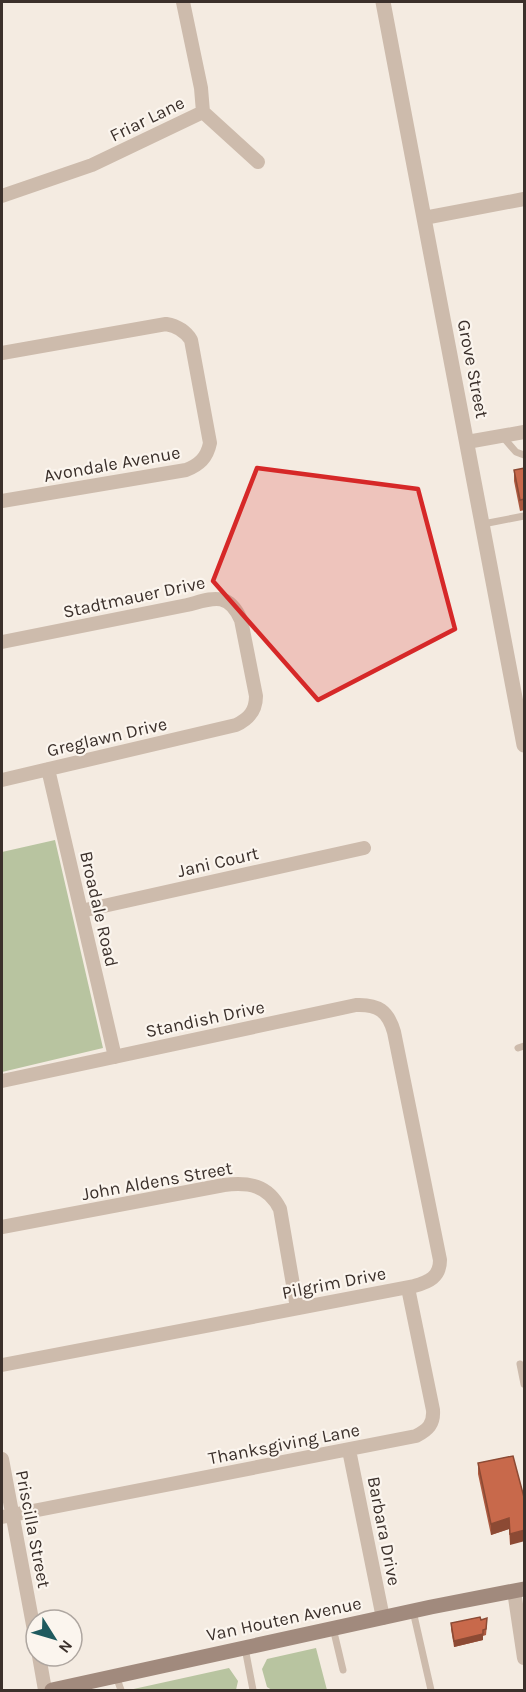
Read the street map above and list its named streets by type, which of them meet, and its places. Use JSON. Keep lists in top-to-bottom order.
{
  "streets": {
    "main road": ["Van Houten Avenue"],
    "street": [
      "Friar Lane",
      "Grove Street",
      "Avondale Avenue",
      "Stadtmauer Drive",
      "Greglawn Drive",
      "Jani Court",
      "Broadale Road",
      "Standish Drive",
      "John Aldens Street",
      "Pilgrim Drive",
      "Thanksgiving Lane",
      "Priscilla Street",
      "Barbara Drive"
    ]
  },
  "crossings": [
    ["Stadtmauer Drive", "Greglawn Drive"],
    ["Greglawn Drive", "Broadale Road"],
    ["Jani Court", "Broadale Road"],
    ["Broadale Road", "Standish Drive"],
    ["Standish Drive", "Pilgrim Drive"],
    ["John Aldens Street", "Pilgrim Drive"],
    ["Pilgrim Drive", "Thanksgiving Lane"],
    ["Thanksgiving Lane", "Priscilla Street"],
    ["Thanksgiving Lane", "Barbara Drive"],
    ["Barbara Drive", "Van Houten Avenue"]
  ],
  "north": "bottom right"
}
